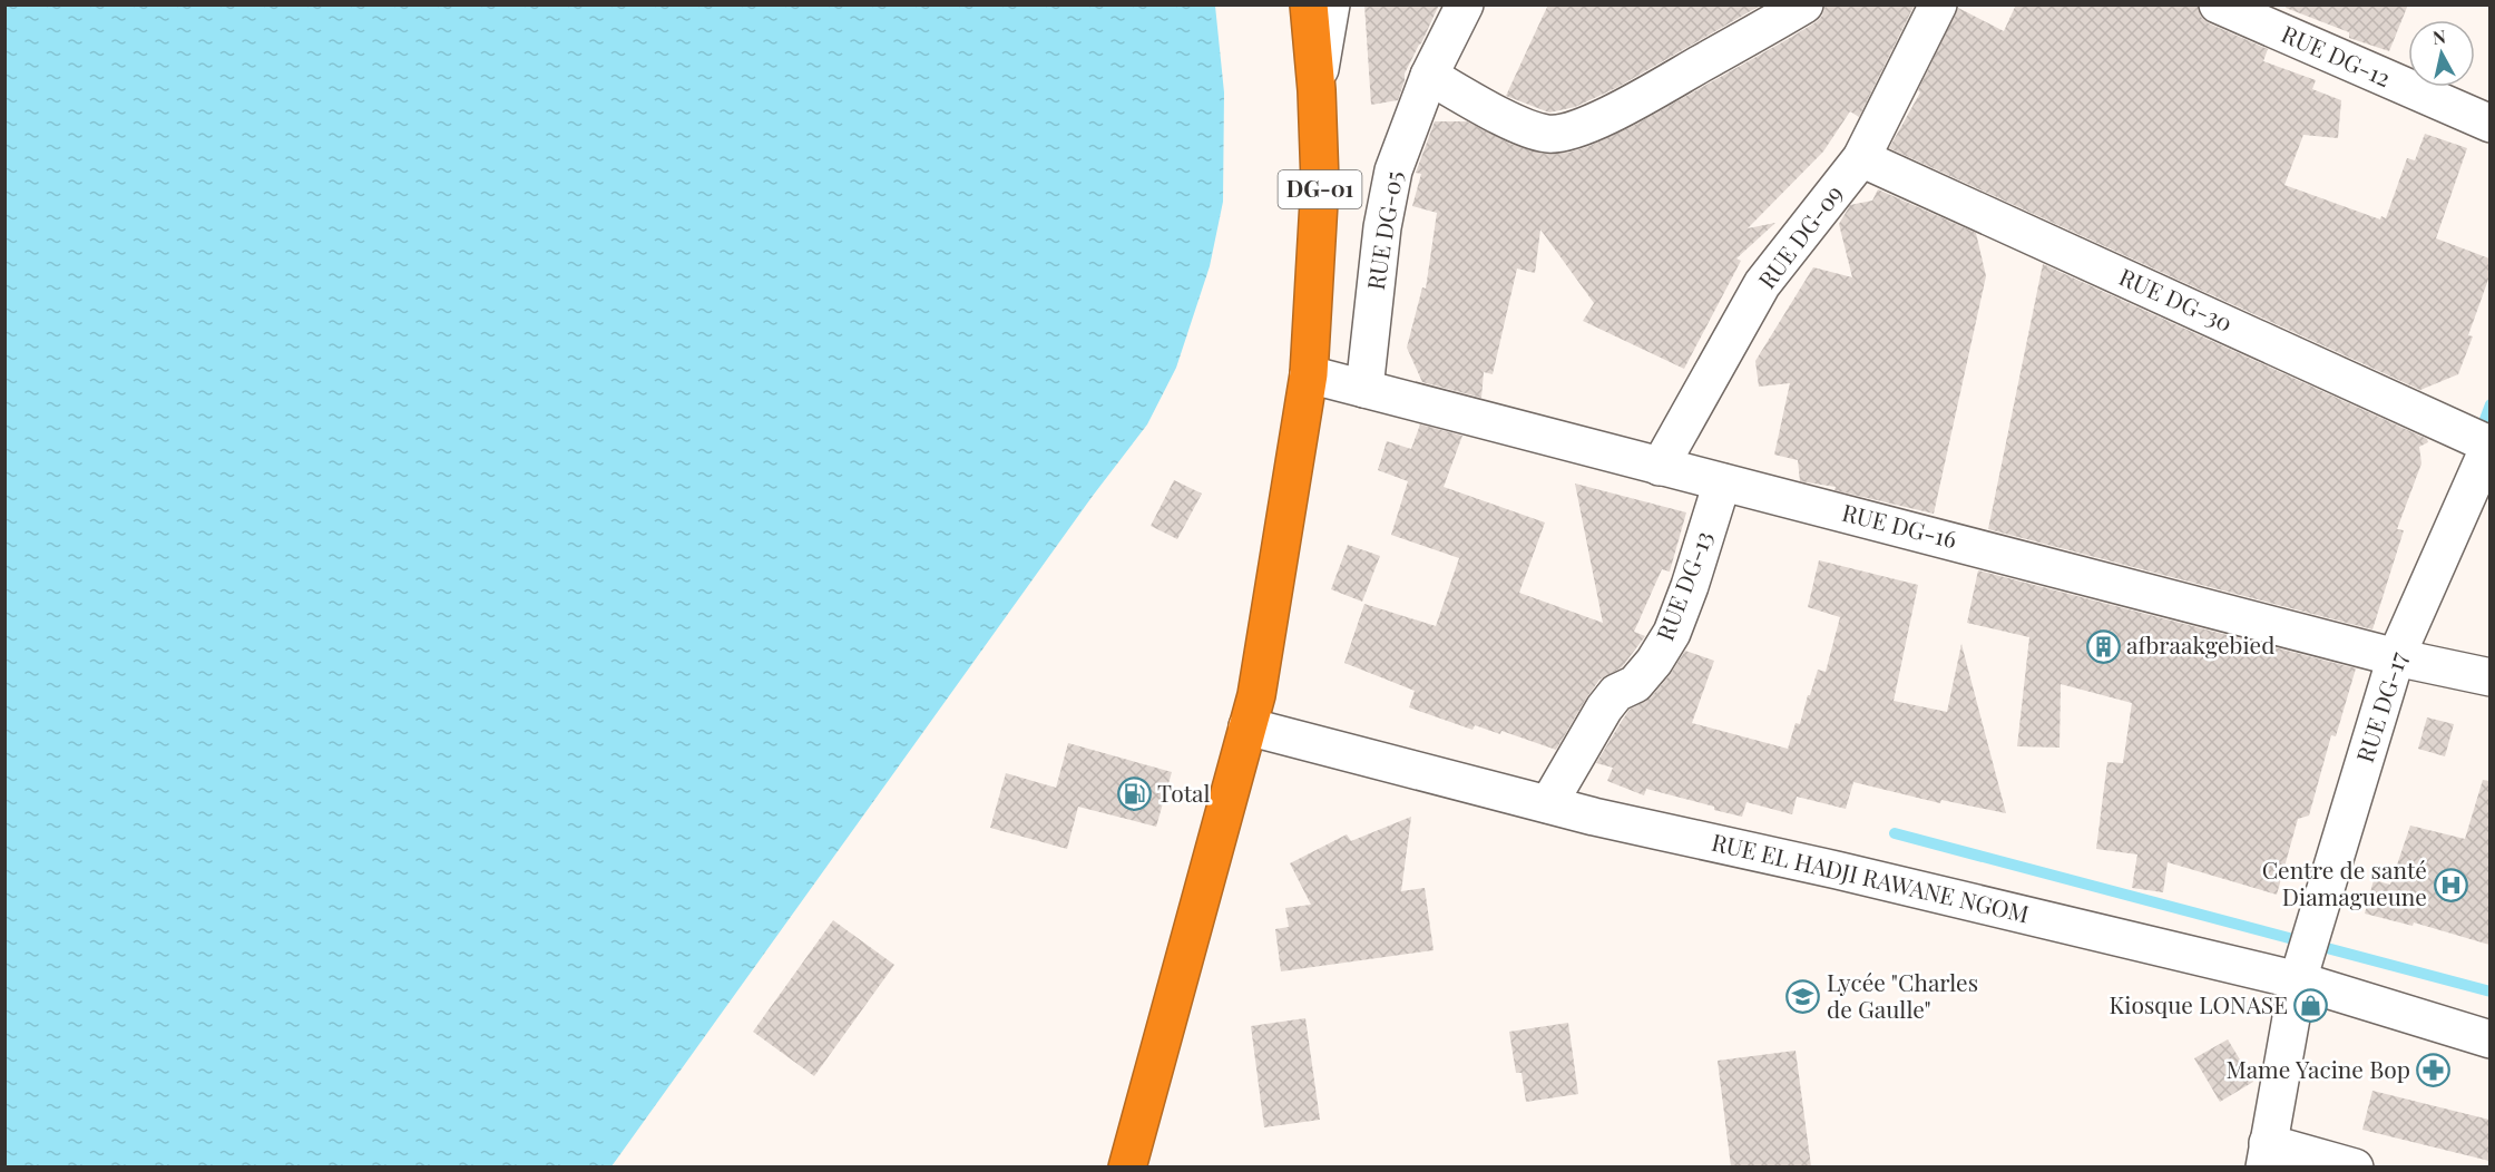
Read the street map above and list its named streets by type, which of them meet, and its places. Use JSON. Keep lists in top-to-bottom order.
{
  "streets": {
    "highway": ["DG-01"],
    "street": [
      "RUE DG-12",
      "RUE DG-05",
      "RUE DG-09",
      "RUE DG-30",
      "RUE DG-16",
      "RUE DG-13",
      "RUE DG-17",
      "RUE EL HADJI RAWANE NGOM"
    ]
  },
  "crossings": [
    ["DG-01", "RUE DG-16"],
    ["RUE DG-05", "RUE DG-16"],
    ["RUE DG-09", "RUE DG-30"],
    ["RUE DG-09", "RUE DG-16"],
    ["RUE DG-30", "RUE DG-17"],
    ["RUE DG-16", "RUE DG-13"],
    ["RUE DG-16", "RUE DG-17"],
    ["RUE DG-13", "RUE EL HADJI RAWANE NGOM"],
    ["RUE DG-17", "RUE EL HADJI RAWANE NGOM"]
  ],
  "places": {
    "building": ["afbraakgebied"],
    "fuel station": ["Total"],
    "hospital": ["Centre de santé Diamagueune"],
    "school or university": ["Lycée \"Charles de Gaulle\""],
    "shop": ["Kiosque LONASE"],
    "pharmacy": ["Mame Yacine Bop"]
  },
  "north": "top"
}
